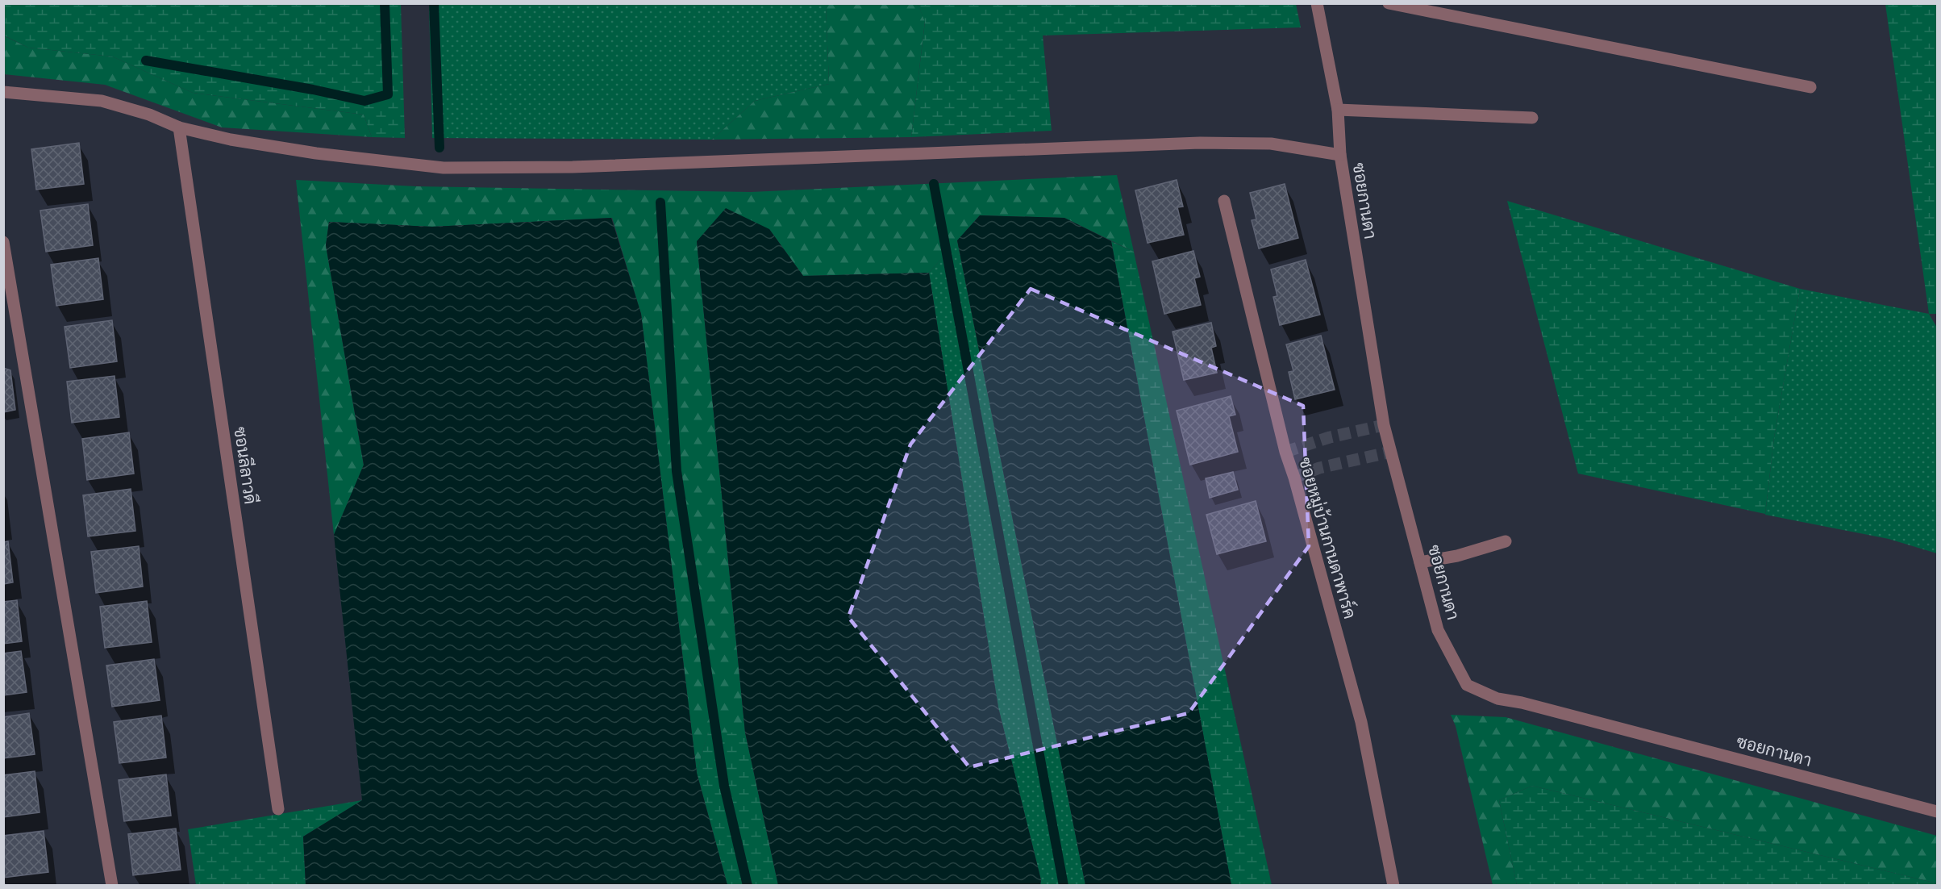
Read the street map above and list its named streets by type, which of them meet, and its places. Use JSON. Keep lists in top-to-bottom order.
{
  "streets": {
    "street": ["ซอยกานดา", "ซอนลีลาวดี", "ซอยหมู่บ้านกานดาพาร์ค"]
  }
}
